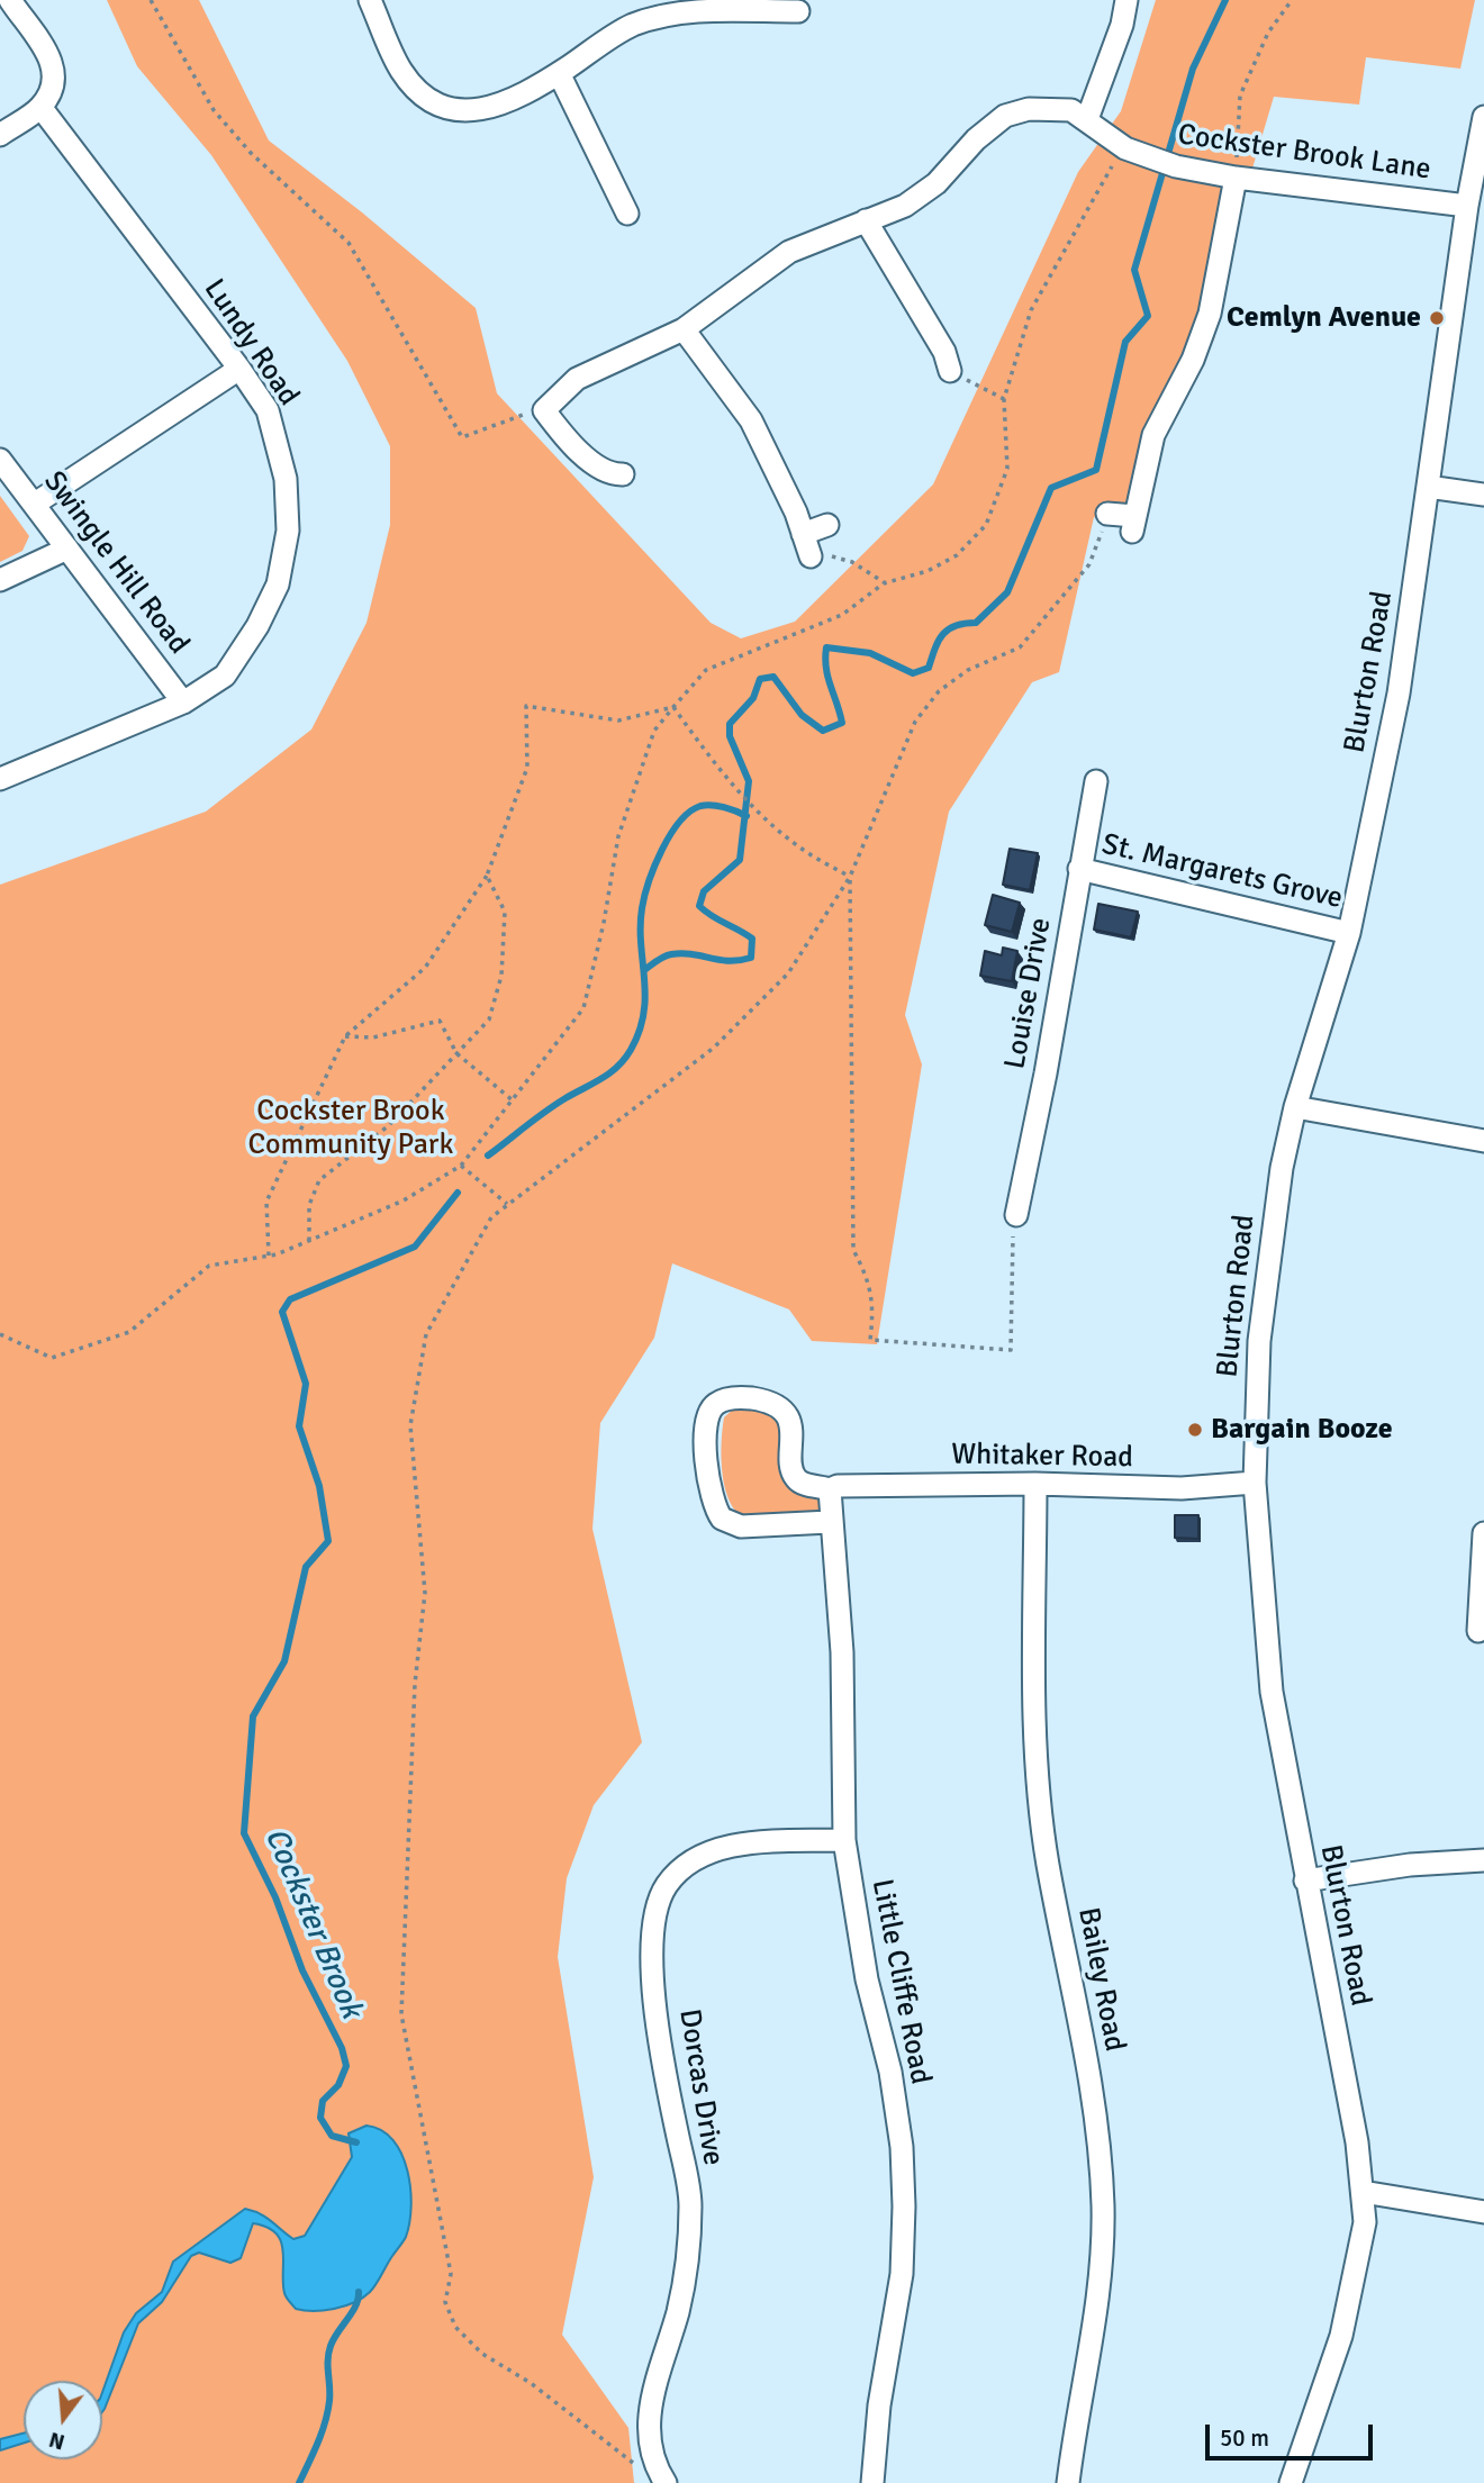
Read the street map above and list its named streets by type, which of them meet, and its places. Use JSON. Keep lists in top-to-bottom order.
{
  "streets": {
    "street": [
      "Cockster Brook Lane",
      "Lundy Road",
      "Swingle Hill Road",
      "Blurton Road",
      "St. Margarets Grove",
      "Louise Drive",
      "Whitaker Road",
      "Bailey Road",
      "Little Cliffe Road",
      "Dorcas Drive"
    ]
  },
  "crossings": [
    ["Cockster Brook Lane", "Blurton Road"],
    ["Lundy Road", "Swingle Hill Road"],
    ["Blurton Road", "St. Margarets Grove"],
    ["Blurton Road", "Whitaker Road"],
    ["St. Margarets Grove", "Louise Drive"],
    ["Whitaker Road", "Bailey Road"],
    ["Whitaker Road", "Little Cliffe Road"],
    ["Little Cliffe Road", "Dorcas Drive"]
  ],
  "water": ["Cockster Brook"],
  "parks": ["Cockster Brook Community Park"],
  "places": ["Cemlyn Avenue", "Bargain Booze"],
  "scale_bar": "50 m",
  "north": "bottom"
}
